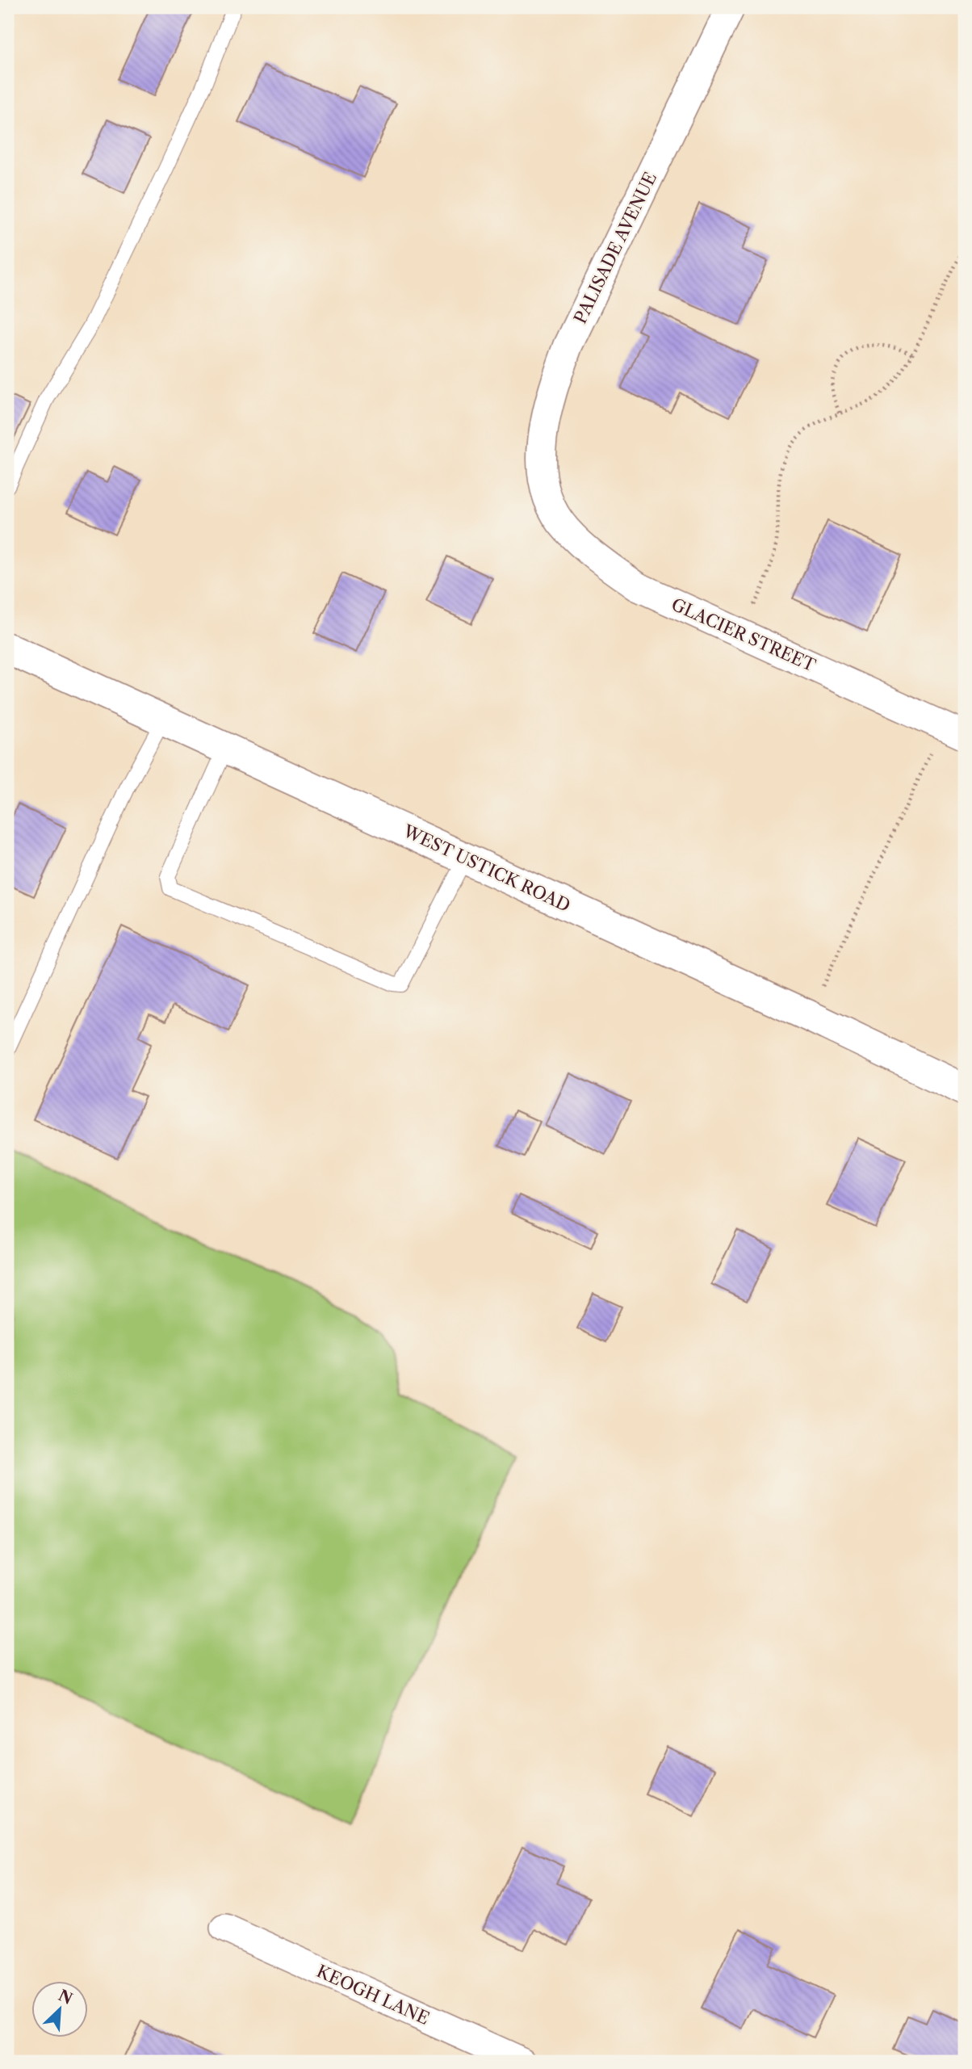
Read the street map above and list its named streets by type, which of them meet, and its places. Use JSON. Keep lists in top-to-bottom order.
{
  "streets": {
    "main road": ["WEST USTICK ROAD"],
    "street": ["PALISADE AVENUE", "GLACIER STREET", "KEOGH LANE"]
  },
  "crossings": [
    ["PALISADE AVENUE", "GLACIER STREET"]
  ],
  "north": "top right"
}
